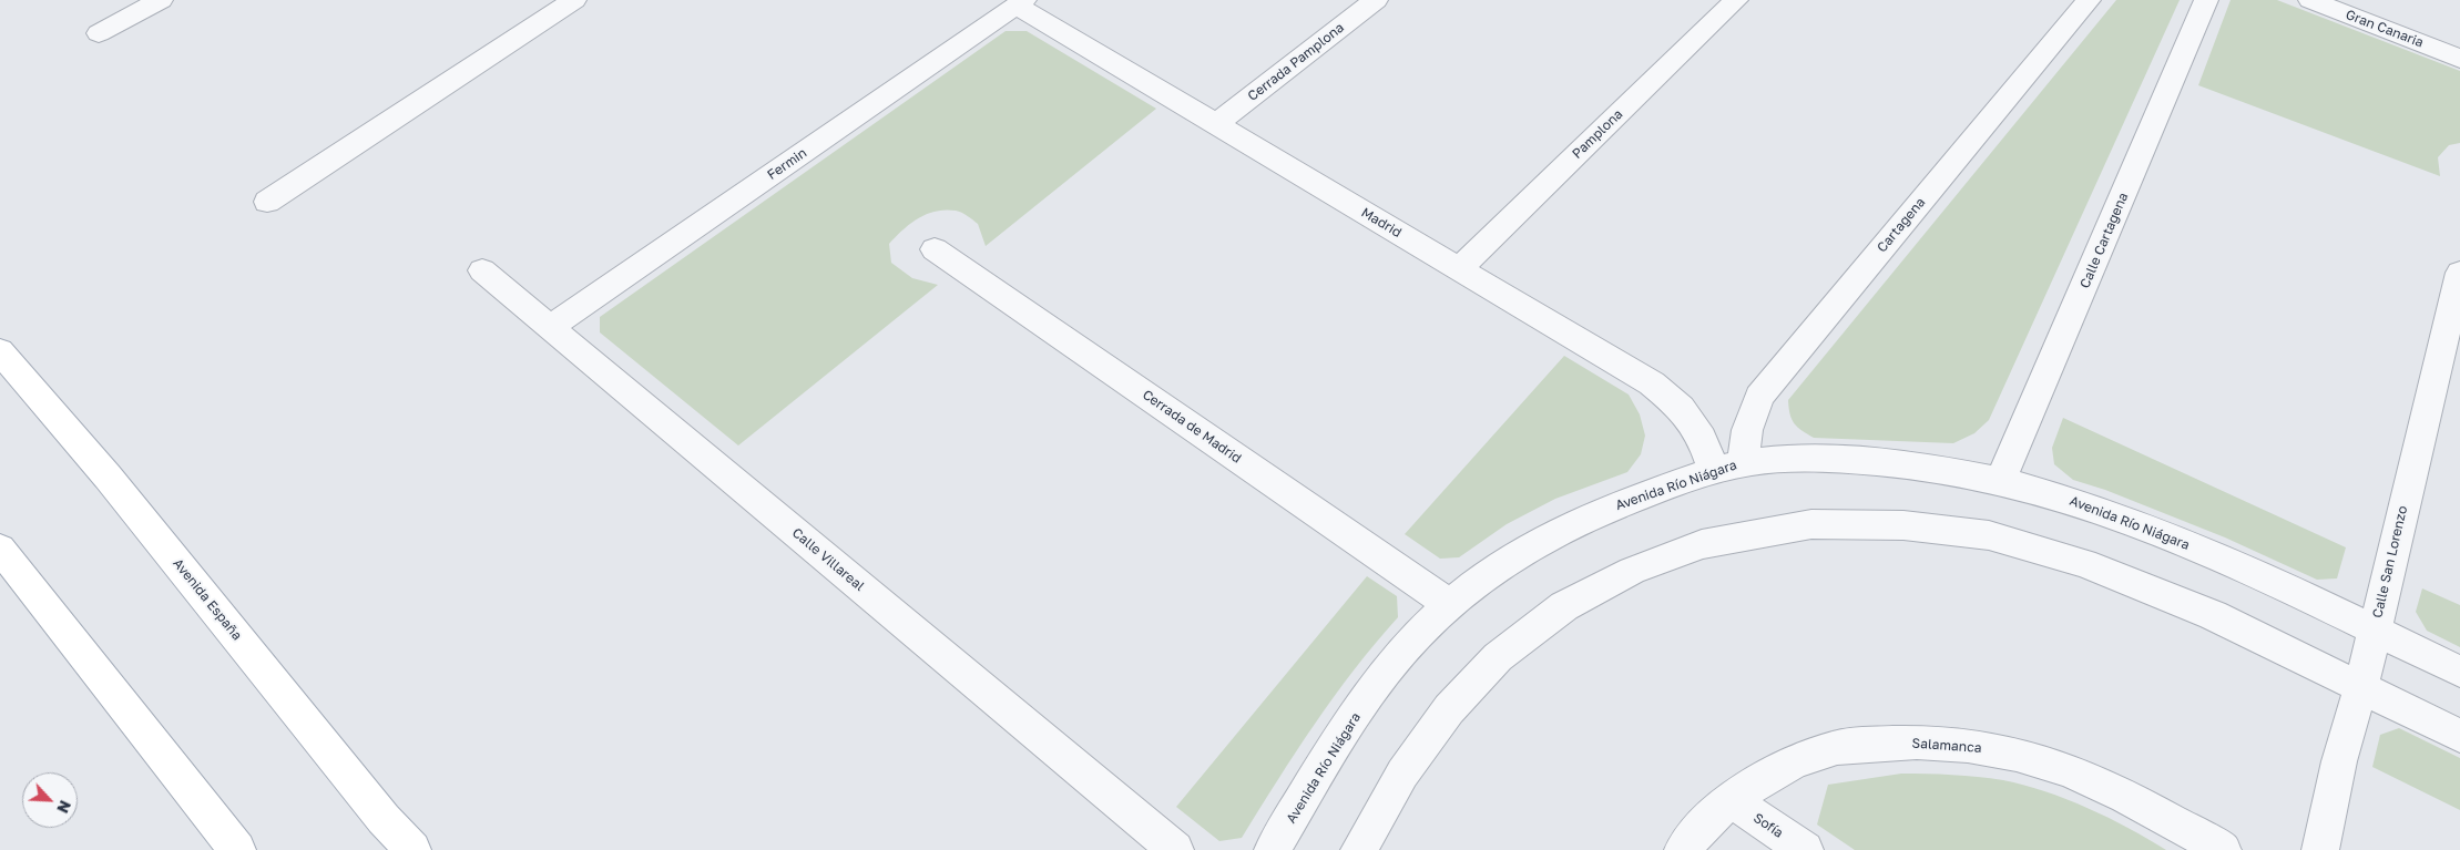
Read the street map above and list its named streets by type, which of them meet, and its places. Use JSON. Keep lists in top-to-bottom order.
{
  "streets": {
    "main road": ["Avenida España"],
    "street": [
      "Gran Canaria",
      "Cerrada Pamplona",
      "Pamplona",
      "Fermin",
      "Madrid",
      "Cartagena",
      "Calle Cartagena",
      "Cerrada de Madrid",
      "Avenida Río Niágara",
      "Calle Villareal",
      "Calle San Lorenzo",
      "Salamanca",
      "Sofía"
    ]
  },
  "crossings": [
    ["Cerrada Pamplona", "Madrid"],
    ["Pamplona", "Madrid"],
    ["Fermin", "Madrid"],
    ["Fermin", "Calle Villareal"],
    ["Madrid", "Cartagena"],
    ["Madrid", "Avenida Río Niágara"],
    ["Cartagena", "Avenida Río Niágara"],
    ["Calle Cartagena", "Avenida Río Niágara"],
    ["Cerrada de Madrid", "Avenida Río Niágara"],
    ["Avenida Río Niágara", "Calle San Lorenzo"],
    ["Salamanca", "Sofía"]
  ],
  "north": "bottom right"
}
